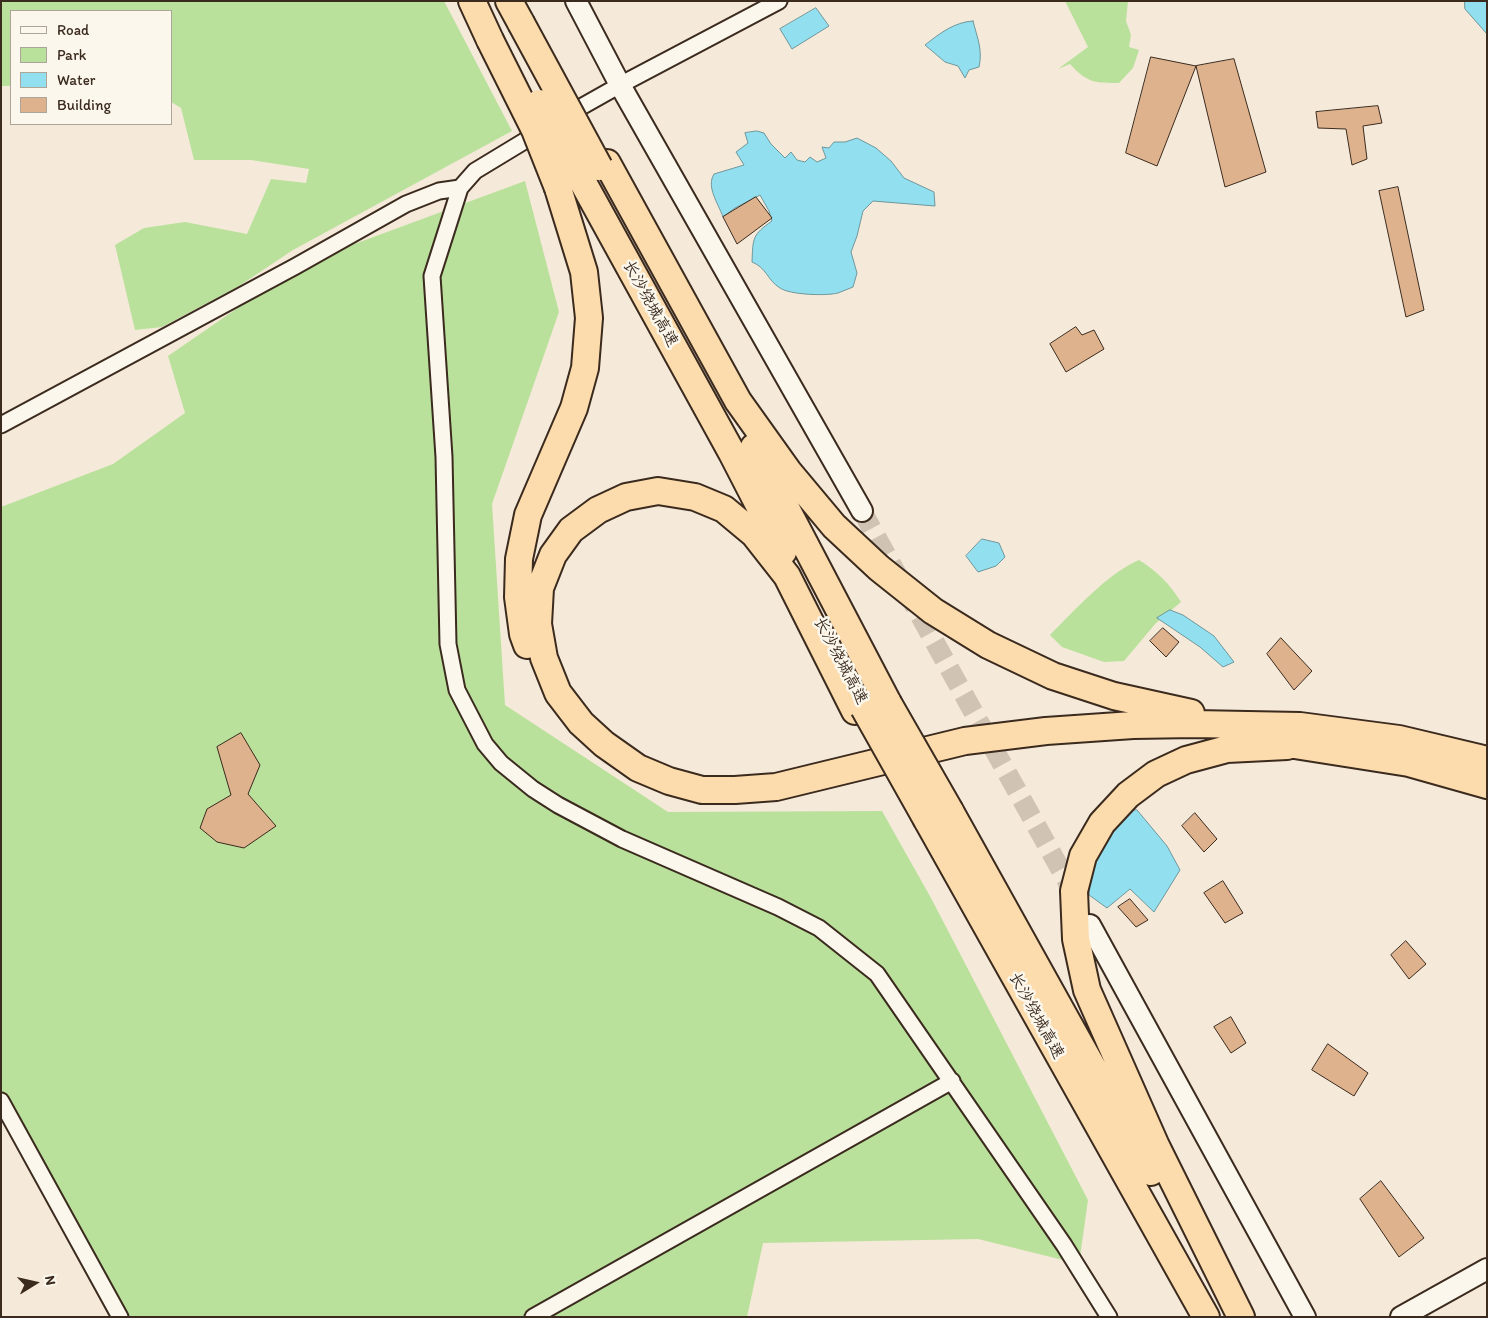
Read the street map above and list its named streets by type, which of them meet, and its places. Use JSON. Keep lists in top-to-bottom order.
{
  "streets": {
    "highway": ["长沙绕城高速"]
  },
  "legend": [
    "Road",
    "Park",
    "Water",
    "Building"
  ],
  "north": "right"
}
